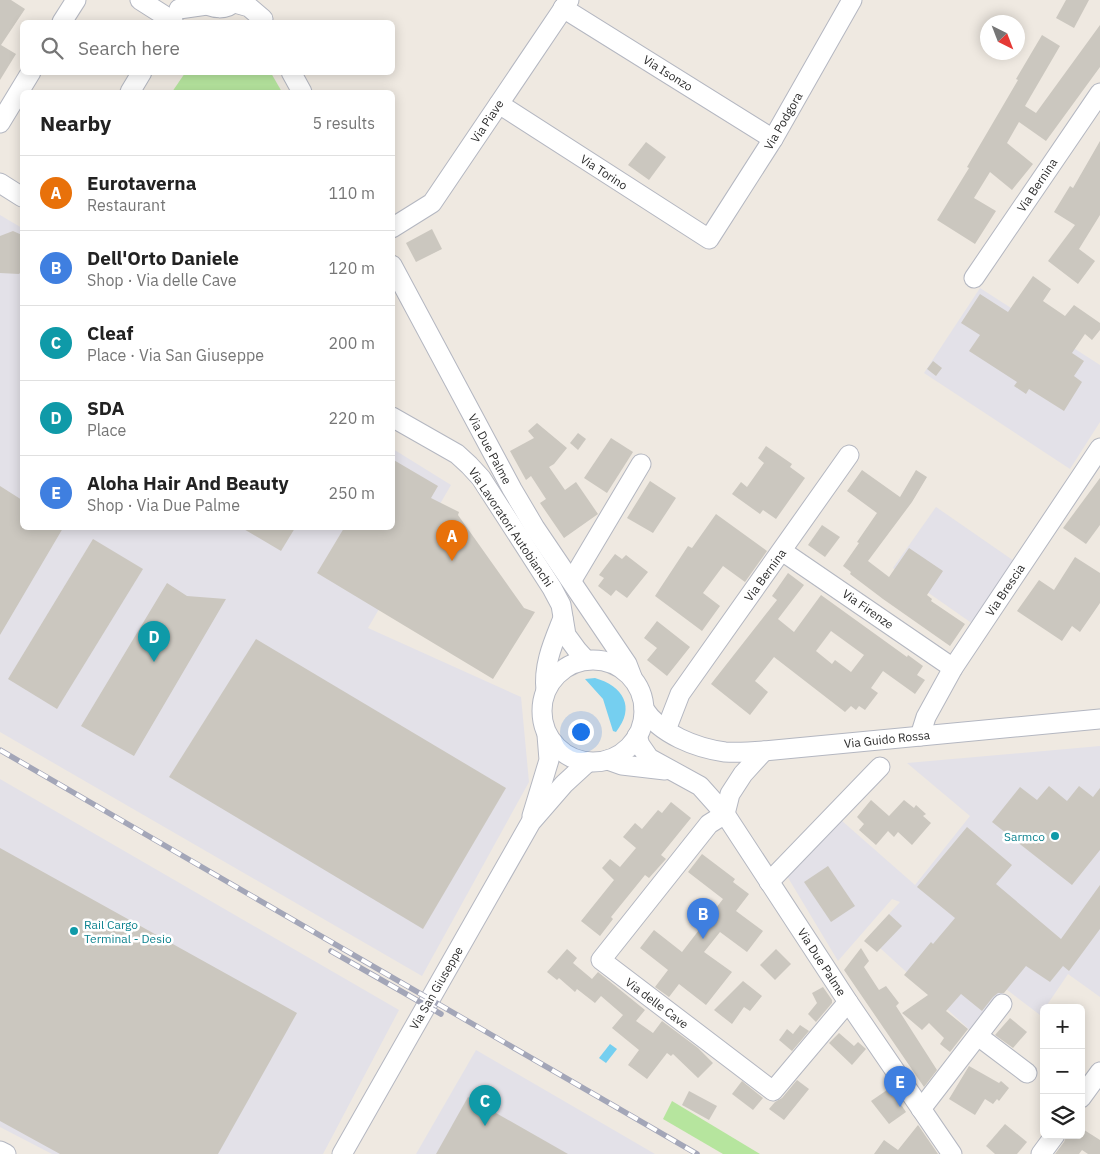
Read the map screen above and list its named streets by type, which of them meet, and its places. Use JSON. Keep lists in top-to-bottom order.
{
  "streets": {
    "street": [
      "Via Isonzo",
      "Via Piave",
      "Via Podgora",
      "Via Torino",
      "Via Bernina",
      "Via Due Palme",
      "Via Lavoratori Autobianchi",
      "Via Brescia",
      "Via Firenze",
      "Via Guido Rossa",
      "Via San Giuseppe",
      "Via delle Cave"
    ]
  },
  "crossings": [
    ["Via Isonzo", "Via Piave"],
    ["Via Isonzo", "Via Podgora"],
    ["Via Piave", "Via Torino"],
    ["Via Podgora", "Via Torino"],
    ["Via Bernina", "Via Firenze"],
    ["Via Bernina", "Via Guido Rossa"],
    ["Via Due Palme", "Via Lavoratori Autobianchi"],
    ["Via Due Palme", "Via Guido Rossa"],
    ["Via Due Palme", "Via San Giuseppe"],
    ["Via Due Palme", "Via delle Cave"],
    ["Via Lavoratori Autobianchi", "Via Guido Rossa"],
    ["Via Lavoratori Autobianchi", "Via San Giuseppe"],
    ["Via Brescia", "Via Firenze"],
    ["Via Brescia", "Via Guido Rossa"],
    ["Via Guido Rossa", "Via San Giuseppe"]
  ],
  "places": ["Sarmco", "Rail Cargo Terminal - Desio"],
  "north": "bottom right",
  "page": {
    "search": "Search here",
    "heading": ["Nearby", "5 results"],
    "list": [
      {
        "mark": "A",
        "name": "Eurotaverna",
        "note": "Restaurant",
        "value": "110 m"
      },
      {
        "mark": "B",
        "name": "Dell'Orto Daniele",
        "note": "Shop · Via delle Cave",
        "value": "120 m"
      },
      {
        "mark": "C",
        "name": "Cleaf",
        "note": "Place · Via San Giuseppe",
        "value": "200 m"
      },
      {
        "mark": "D",
        "name": "SDA",
        "note": "Place",
        "value": "220 m"
      },
      {
        "mark": "E",
        "name": "Aloha Hair And Beauty",
        "note": "Shop · Via Due Palme",
        "value": "250 m"
      }
    ],
    "pins": [
      "A",
      "D",
      "B",
      "E",
      "C"
    ],
    "map_buttons": ["+", "−"]
  }
}
